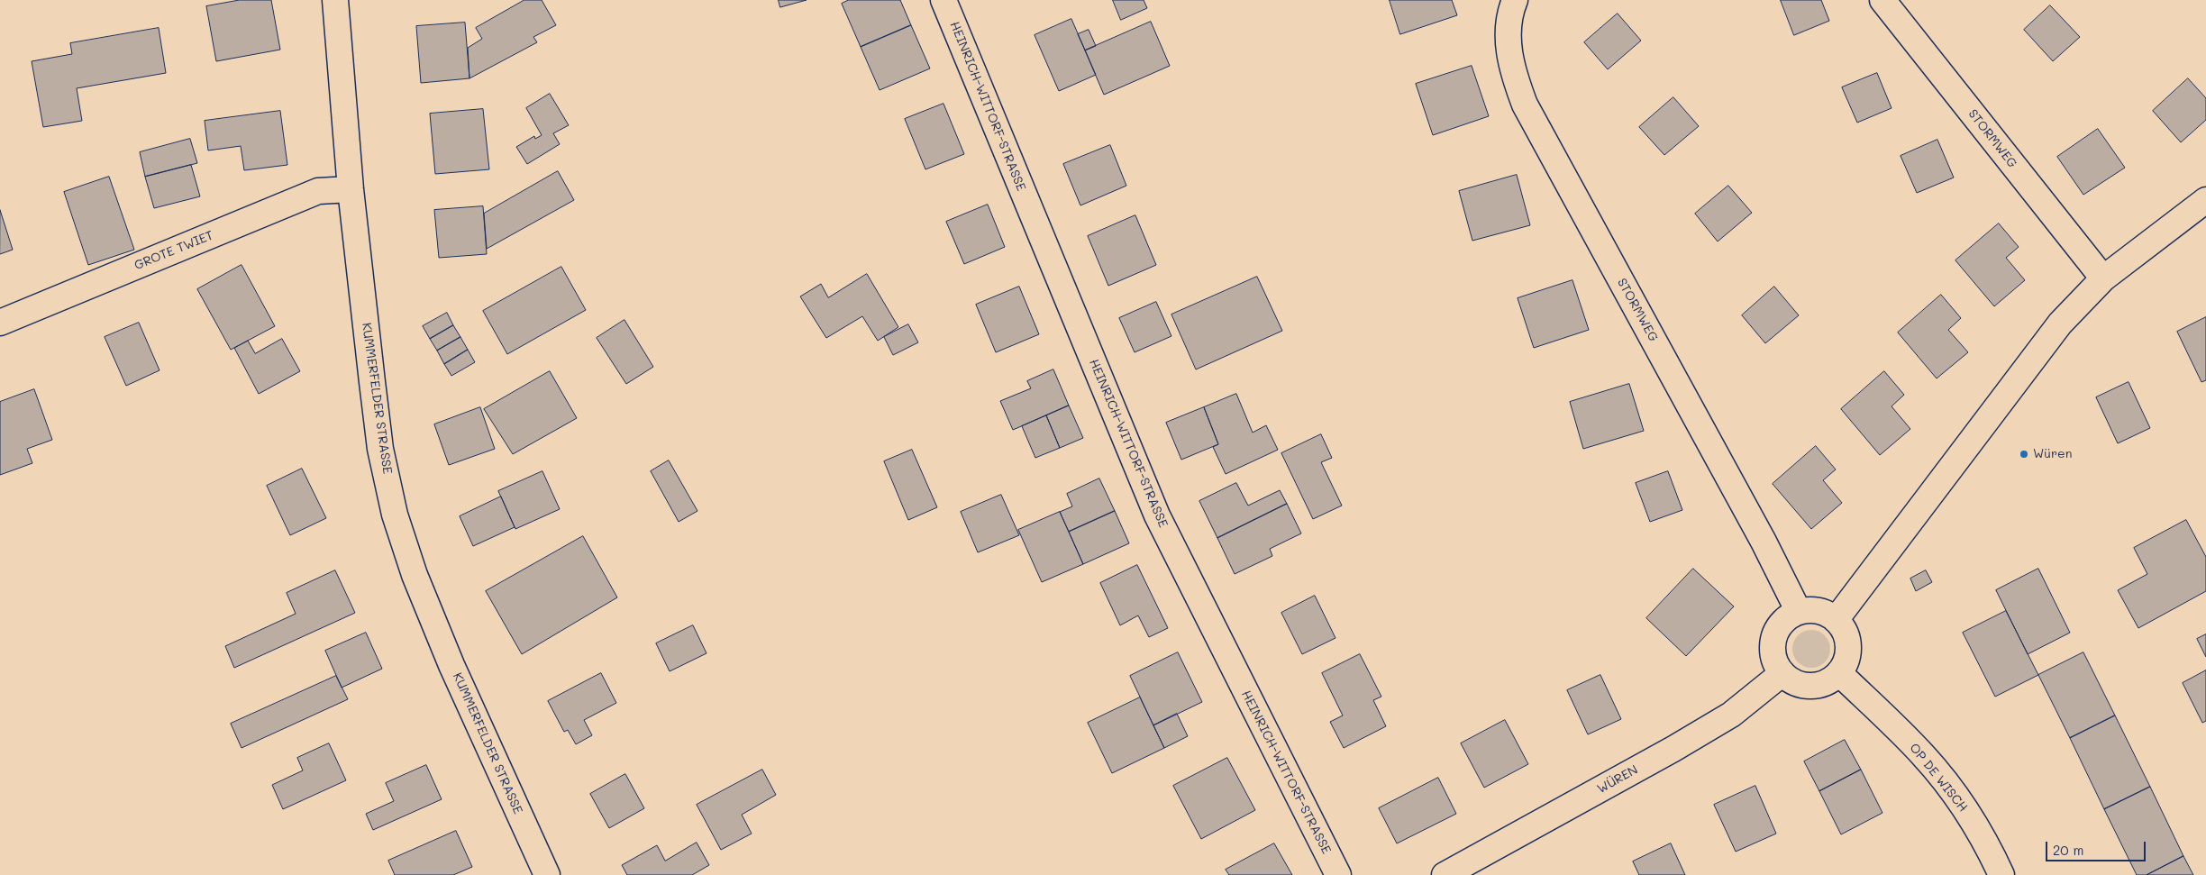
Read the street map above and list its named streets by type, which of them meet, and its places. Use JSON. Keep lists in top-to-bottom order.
{
  "streets": {
    "street": [
      "HEINRICH-WITTORF-STRASSE",
      "STORMWEG",
      "GROTE TWIET",
      "KUMMERFELDER STRASSE",
      "OP DE WISCH",
      "WÜREN"
    ]
  },
  "crossings": [
    ["STORMWEG", "OP DE WISCH"],
    ["STORMWEG", "WÜREN"],
    ["GROTE TWIET", "KUMMERFELDER STRASSE"],
    ["OP DE WISCH", "WÜREN"]
  ],
  "places": ["Würen"],
  "scale_bar": "20 m"
}
